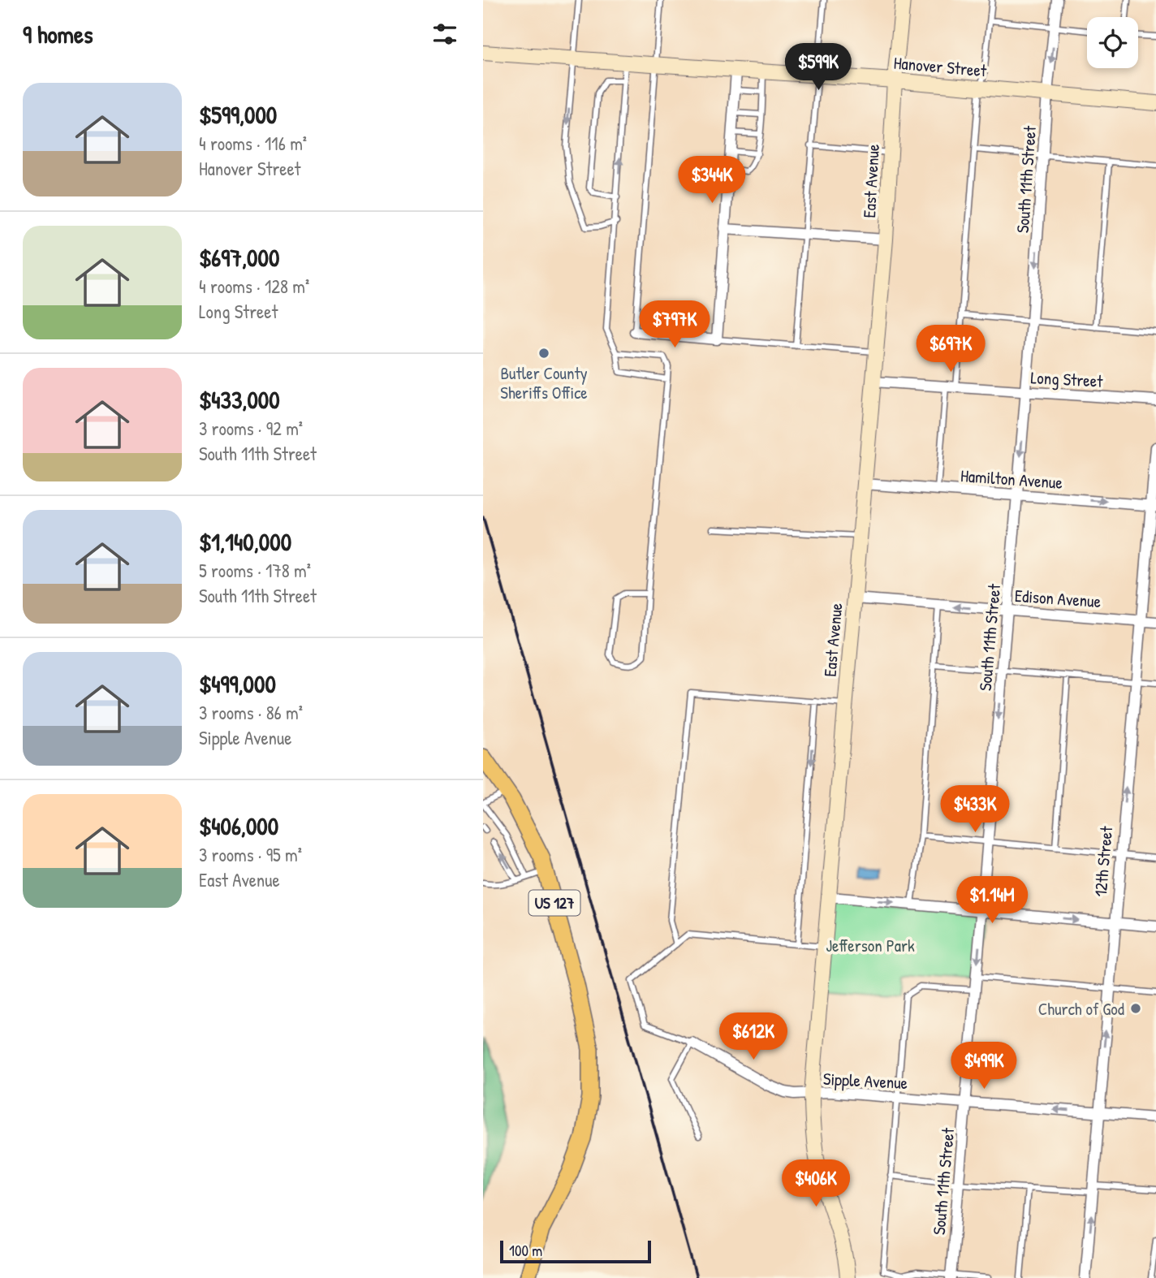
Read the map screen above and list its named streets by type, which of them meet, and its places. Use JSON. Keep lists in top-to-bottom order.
{
  "streets": {
    "main road": ["US 127"],
    "street": [
      "Hanover Street",
      "South 11th Street",
      "East Avenue",
      "Long Street",
      "Hamilton Avenue",
      "Edison Avenue",
      "12th Street",
      "Sipple Avenue"
    ]
  },
  "crossings": [
    ["Hanover Street", "South 11th Street"],
    ["Hanover Street", "East Avenue"],
    ["South 11th Street", "Long Street"],
    ["South 11th Street", "Hamilton Avenue"],
    ["South 11th Street", "Edison Avenue"],
    ["South 11th Street", "Sipple Avenue"],
    ["East Avenue", "Long Street"],
    ["East Avenue", "Hamilton Avenue"],
    ["East Avenue", "Edison Avenue"],
    ["East Avenue", "Sipple Avenue"],
    ["Hamilton Avenue", "12th Street"],
    ["Edison Avenue", "12th Street"],
    ["12th Street", "Sipple Avenue"]
  ],
  "one_way": ["South 11th Street", "Hamilton Avenue", "12th Street"],
  "parks": ["Jefferson Park"],
  "places": ["Butler County Sheriffs Office", "Church of God"],
  "scale_bar": "100 m",
  "page": {
    "heading": "9 homes",
    "price": [
      "$599K",
      "$344K",
      "$797K",
      "$697K",
      "$433K",
      "$1.14M",
      "$612K",
      "$499K",
      "$406K"
    ],
    "list": [
      {
        "name": "$599,000",
        "note": "4 rooms · 116 m² · Hanover Street"
      },
      {
        "name": "$697,000",
        "note": "4 rooms · 128 m² · Long Street"
      },
      {
        "name": "$433,000",
        "note": "3 rooms · 92 m² · South 11th Street"
      },
      {
        "name": "$1,140,000",
        "note": "5 rooms · 178 m² · South 11th Street"
      },
      {
        "name": "$499,000",
        "note": "3 rooms · 86 m² · Sipple Avenue"
      },
      {
        "name": "$406,000",
        "note": "3 rooms · 95 m² · East Avenue"
      }
    ],
    "scale": "100 m"
  }
}
